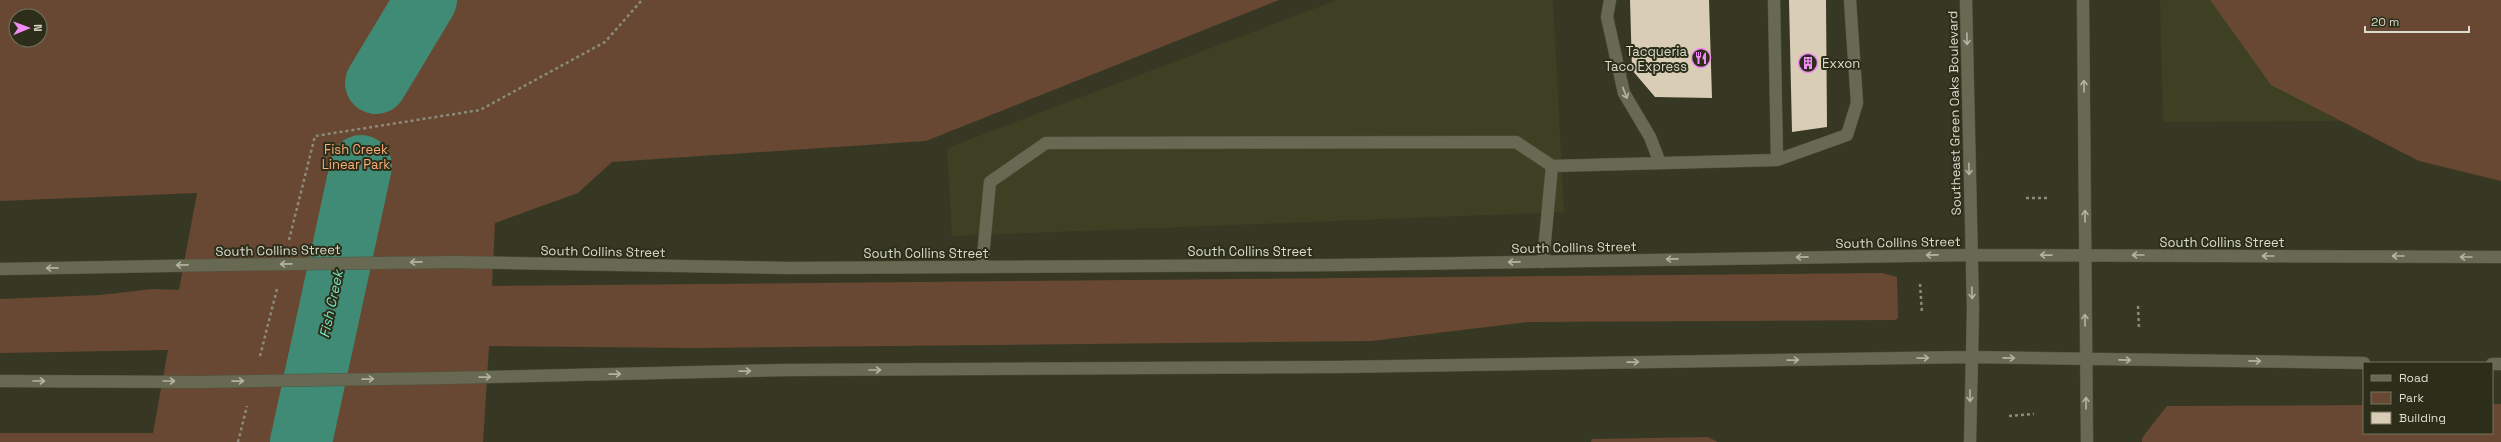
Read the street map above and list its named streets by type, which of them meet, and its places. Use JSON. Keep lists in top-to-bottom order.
{
  "streets": {
    "main road": ["Southeast Green Oaks Boulevard", "South Collins Street"]
  },
  "crossings": [
    ["Southeast Green Oaks Boulevard", "South Collins Street"]
  ],
  "one_way": ["Southeast Green Oaks Boulevard"],
  "water": ["Fish Creek"],
  "parks": ["Fish Creek Linear Park"],
  "places": {
    "restaurant": ["Tacqueria Taco Express"],
    "building": ["Exxon"]
  },
  "legend": ["Road", "Park", "Building"],
  "scale_bar": "20 m",
  "north": "right"
}
